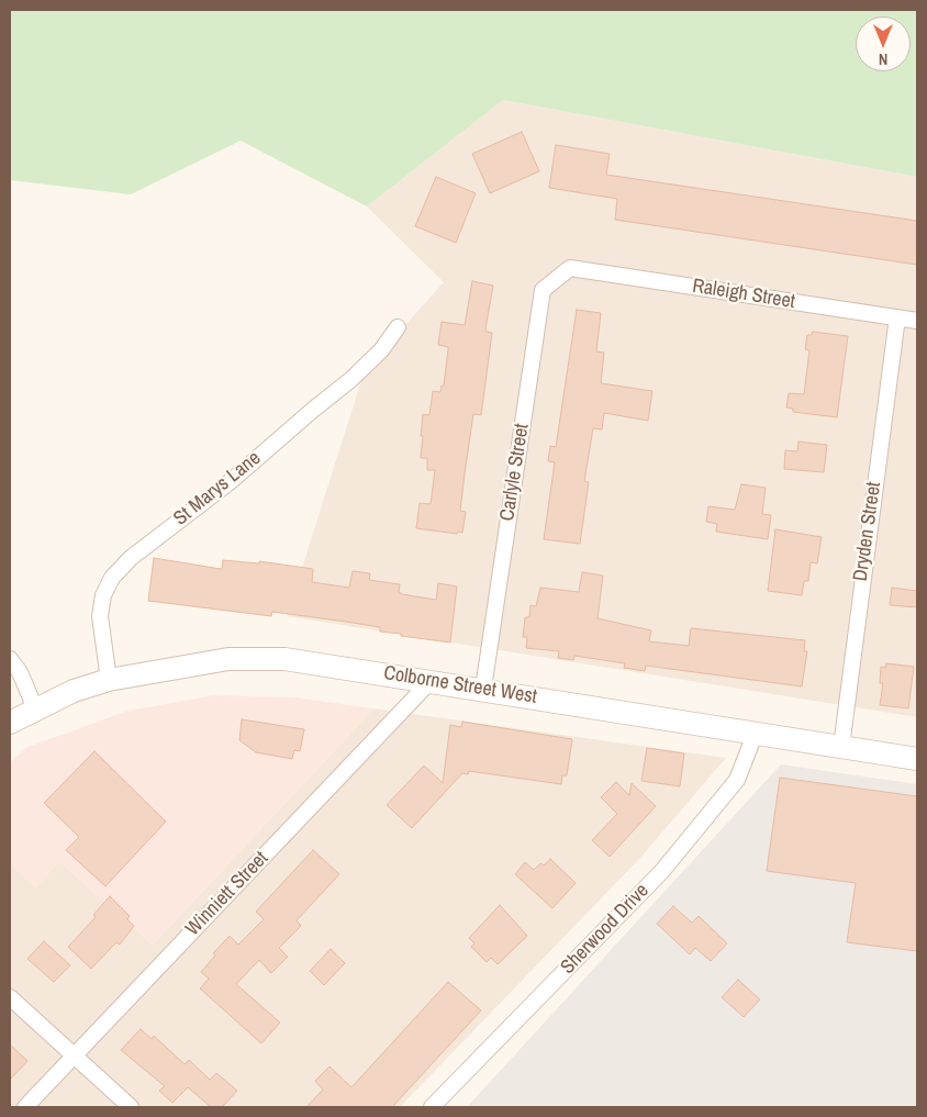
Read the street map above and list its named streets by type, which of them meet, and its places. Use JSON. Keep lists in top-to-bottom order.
{
  "streets": {
    "main road": ["Colborne Street West"],
    "street": [
      "Raleigh Street",
      "Carlyle Street",
      "St Marys Lane",
      "Dryden Street",
      "Winniett Street",
      "Sherwood Drive"
    ]
  },
  "crossings": [
    ["Raleigh Street", "Carlyle Street"],
    ["Raleigh Street", "Dryden Street"],
    ["Carlyle Street", "Colborne Street West"],
    ["St Marys Lane", "Colborne Street West"],
    ["Dryden Street", "Colborne Street West"],
    ["Colborne Street West", "Winniett Street"],
    ["Colborne Street West", "Sherwood Drive"]
  ],
  "north": "bottom"
}
